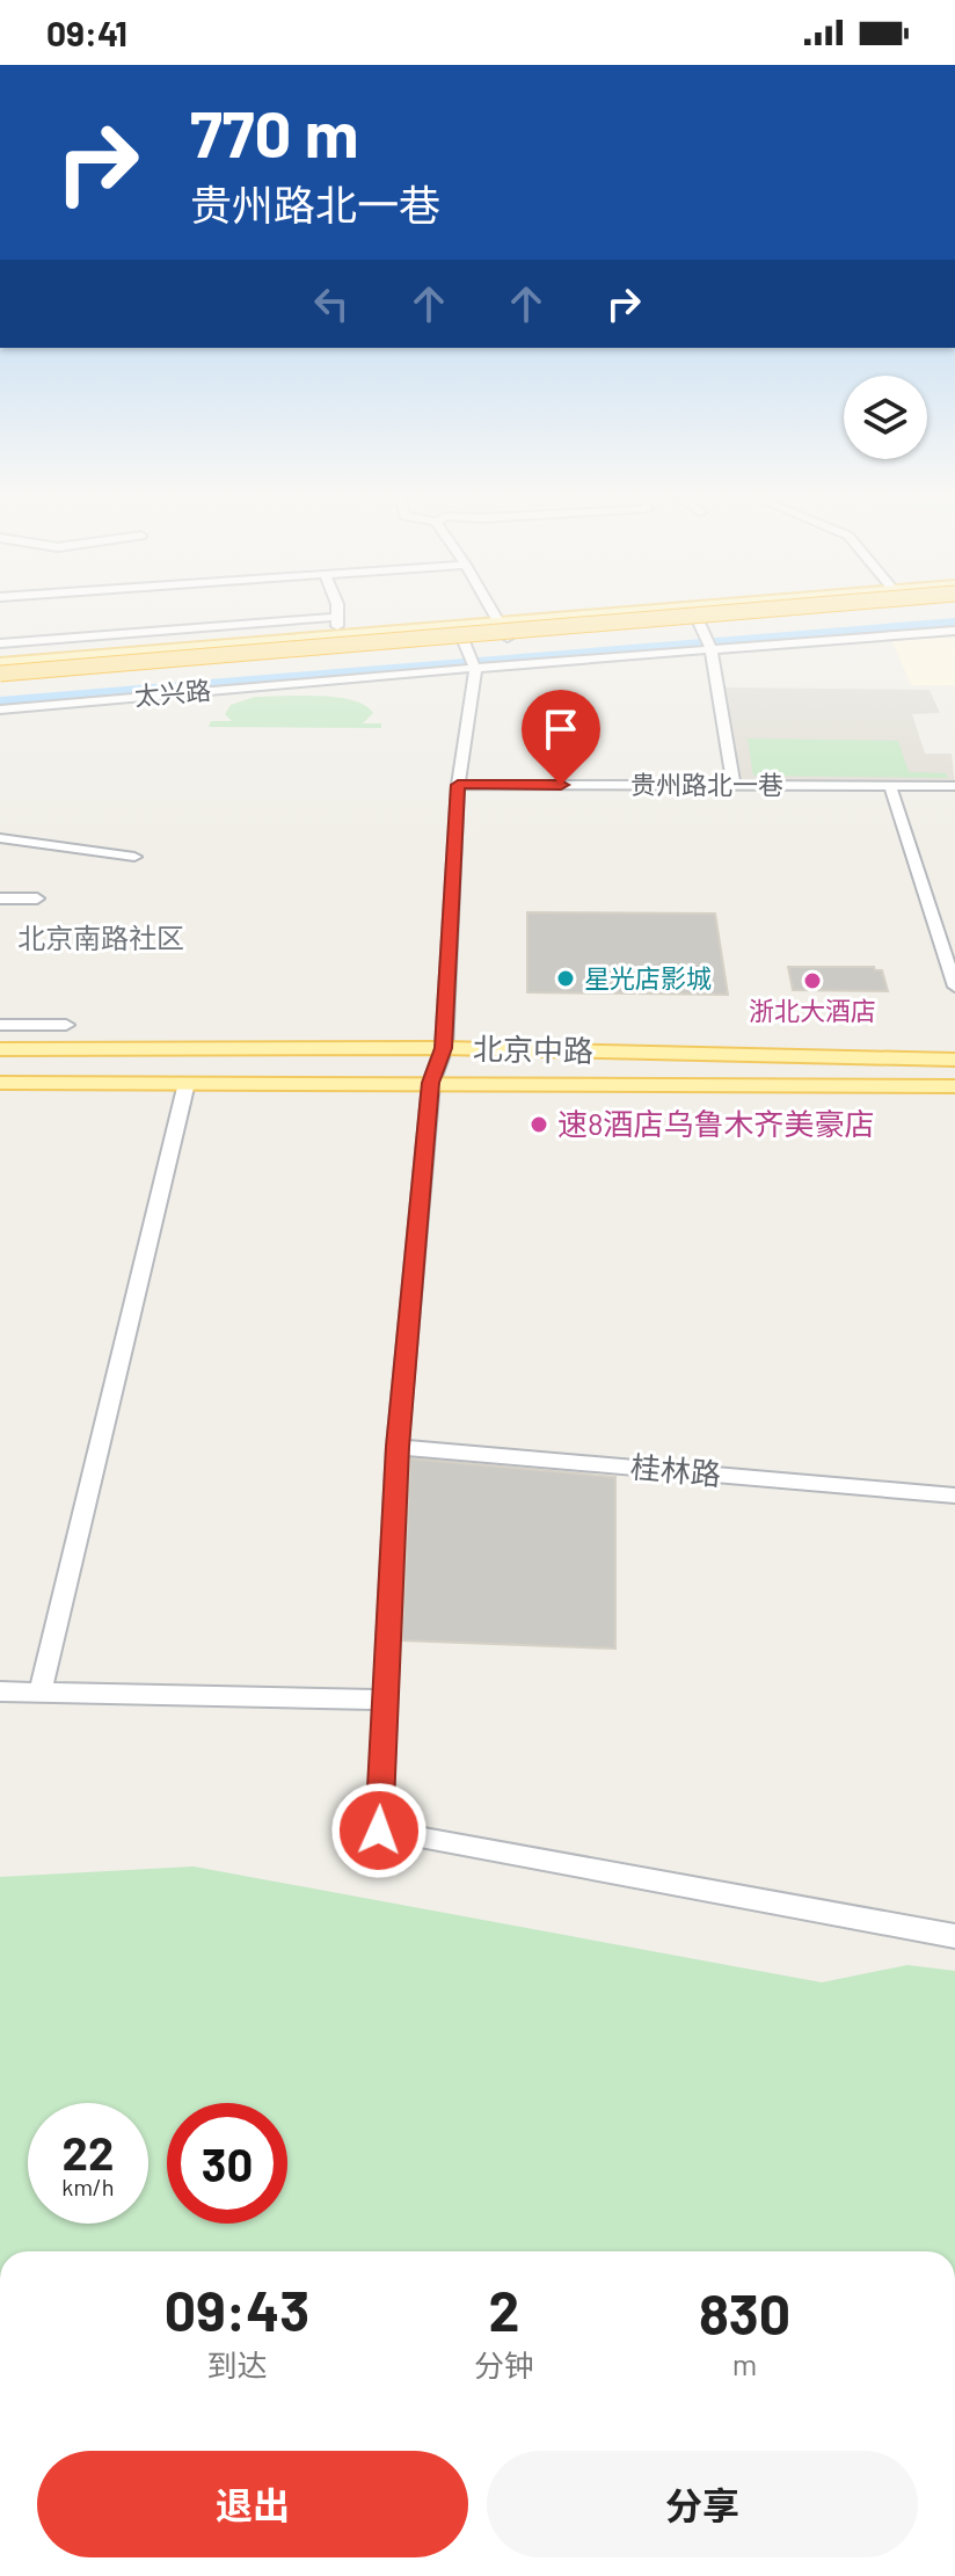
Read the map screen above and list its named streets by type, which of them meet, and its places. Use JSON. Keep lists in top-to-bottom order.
{
  "streets": {
    "main road": ["北京中路"],
    "street": ["太兴路", "贵州路北一巷", "桂林路"]
  },
  "districts": ["北京南路社区"],
  "places": ["星光店影城", "浙北大酒店", "速8酒店乌鲁木齐美豪店"],
  "page": {
    "status": "09:41",
    "turn": ["770 m", "贵州路北一巷"],
    "speed": "22 km/h",
    "limit": "30",
    "eta": [
      "09:43",
      "到达",
      "2",
      "分钟",
      "830",
      "m"
    ],
    "buttons": ["退出", "分享"]
  }
}
